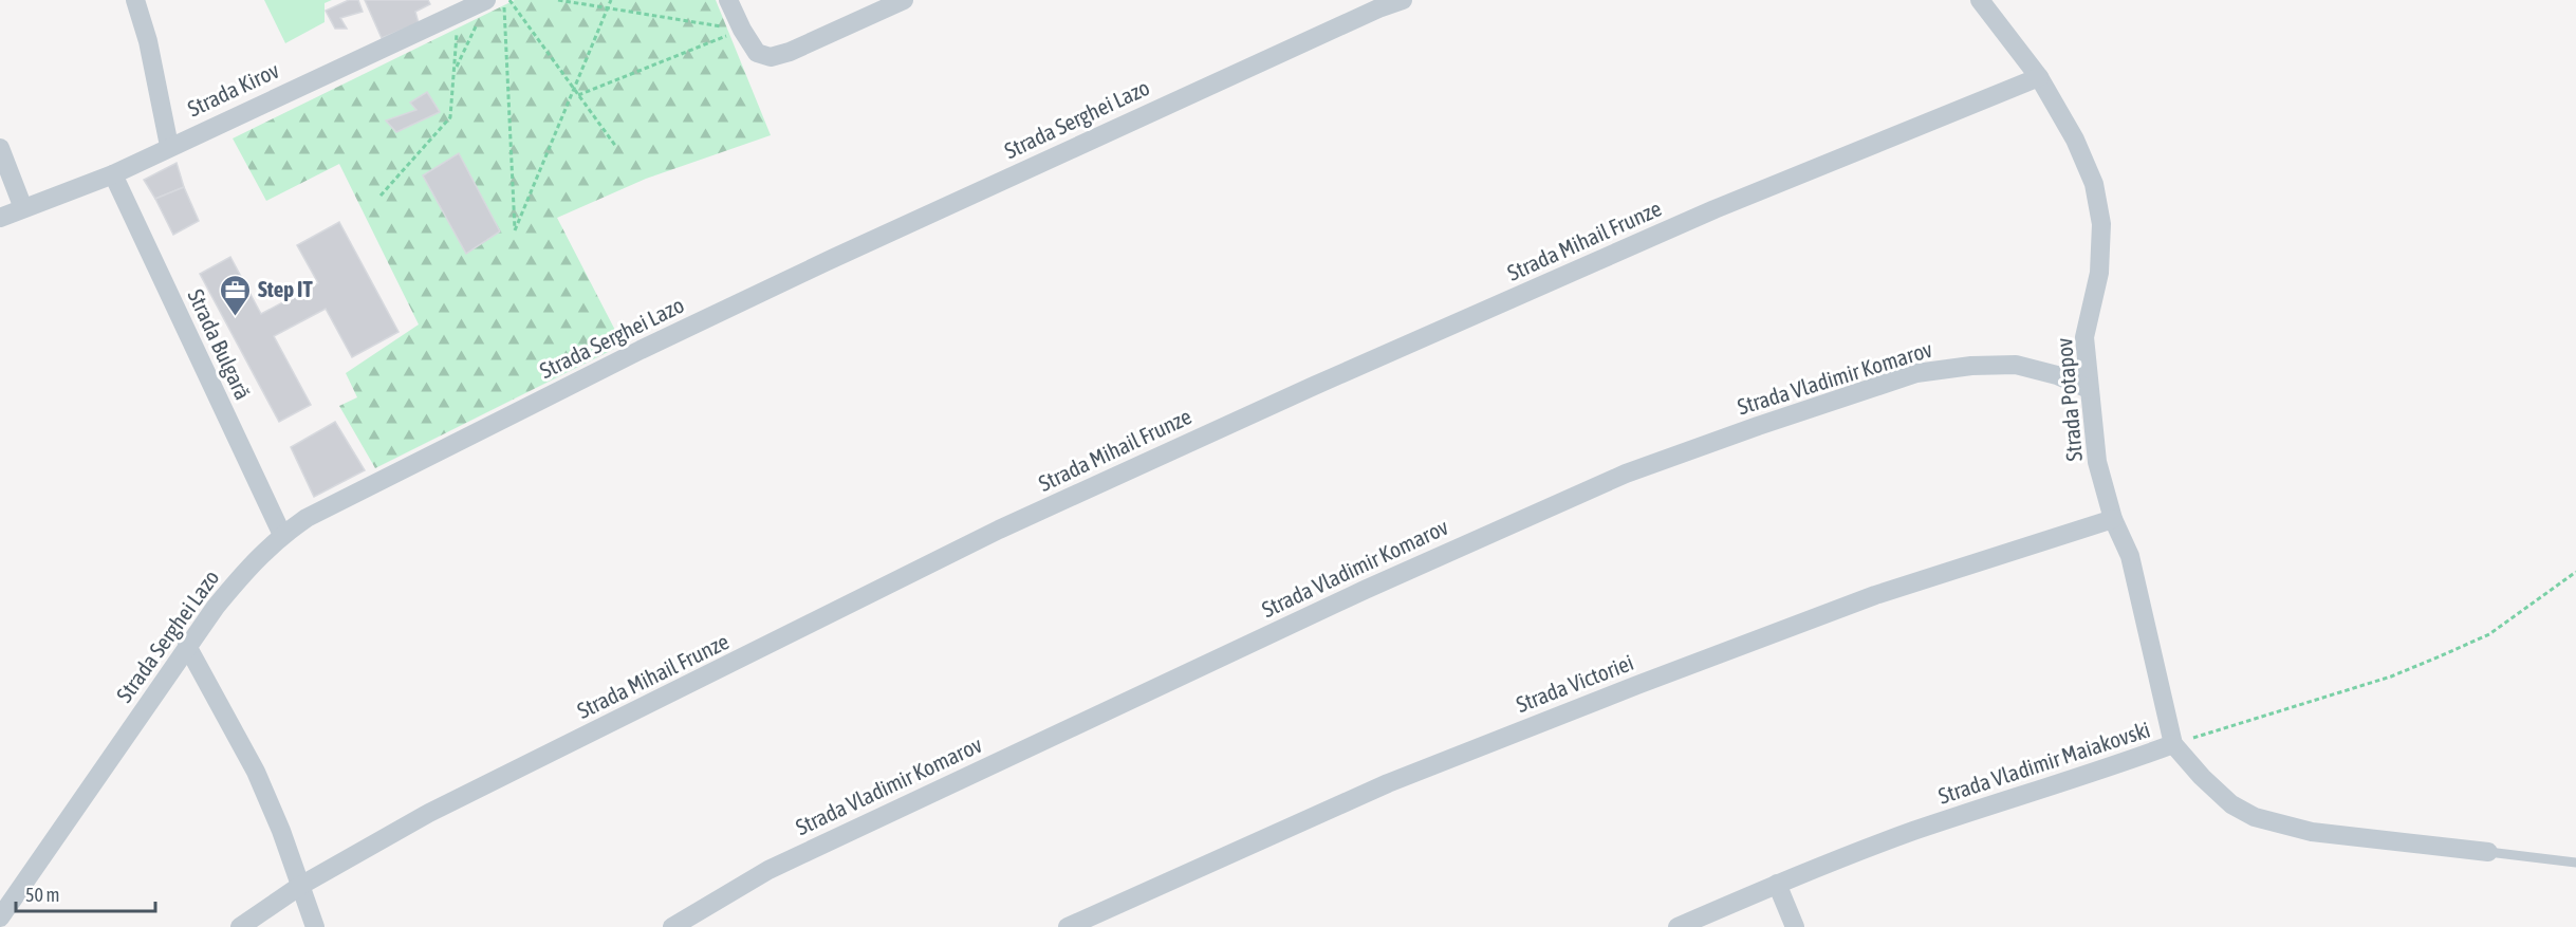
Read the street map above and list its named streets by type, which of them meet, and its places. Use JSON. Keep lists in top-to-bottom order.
{
  "streets": {
    "street": [
      "Strada Kirov",
      "Strada Serghei Lazo",
      "Strada Mihail Frunze",
      "Strada Bulgară",
      "Strada Vladimir Komarov",
      "Strada Potapov",
      "Strada Victoriei",
      "Strada Vladimir Maiakovski"
    ]
  },
  "crossings": [
    ["Strada Kirov", "Strada Bulgară"],
    ["Strada Serghei Lazo", "Strada Bulgară"],
    ["Strada Mihail Frunze", "Strada Potapov"],
    ["Strada Vladimir Komarov", "Strada Potapov"],
    ["Strada Potapov", "Strada Victoriei"],
    ["Strada Potapov", "Strada Vladimir Maiakovski"]
  ],
  "places": {
    "office": ["Step IT"]
  },
  "scale_bar": "50 m"
}
